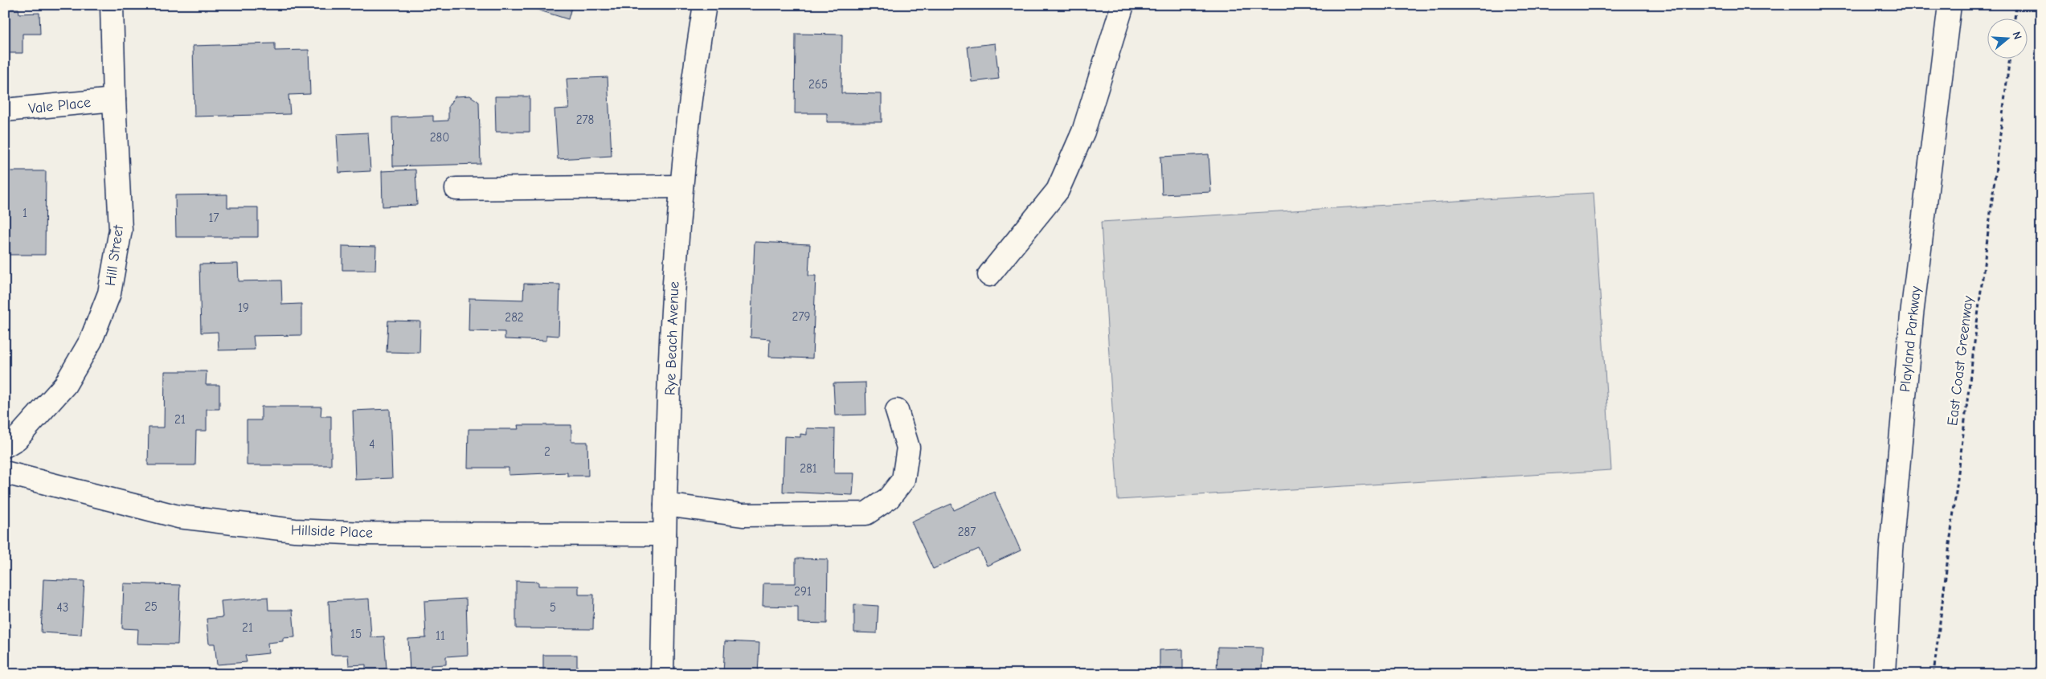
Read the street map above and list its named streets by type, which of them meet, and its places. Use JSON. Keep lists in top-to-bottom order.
{
  "streets": {
    "street": [
      "Vale Place",
      "Hill Street",
      "Rye Beach Avenue",
      "Playland Parkway",
      "Hillside Place"
    ],
    "path": ["East Coast Greenway"]
  },
  "crossings": [
    ["Vale Place", "Hill Street"],
    ["Rye Beach Avenue", "Hillside Place"]
  ],
  "house_numbers": [
    "265",
    "278",
    "280",
    "1",
    "17",
    "19",
    "279",
    "282",
    "21",
    "4",
    "2",
    "281",
    "287",
    "291",
    "25",
    "43",
    "5",
    "21",
    "15",
    "11"
  ],
  "north": "right"
}
